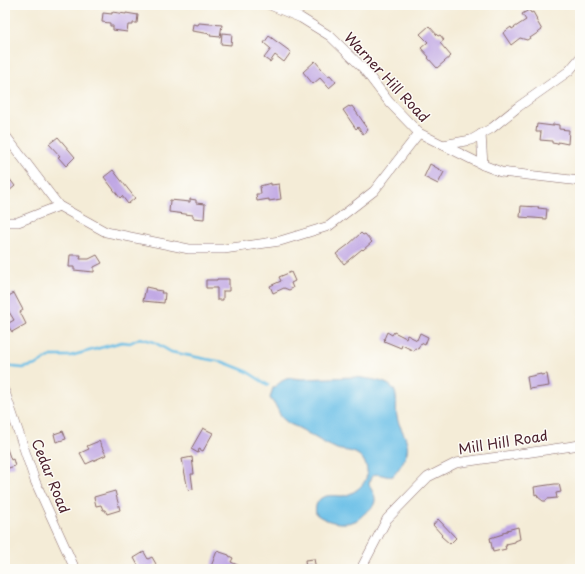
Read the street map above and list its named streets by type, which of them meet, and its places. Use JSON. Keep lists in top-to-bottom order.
{
  "streets": {
    "street": ["Warner Hill Road", "Mill Hill Road", "Cedar Road"]
  }
}
